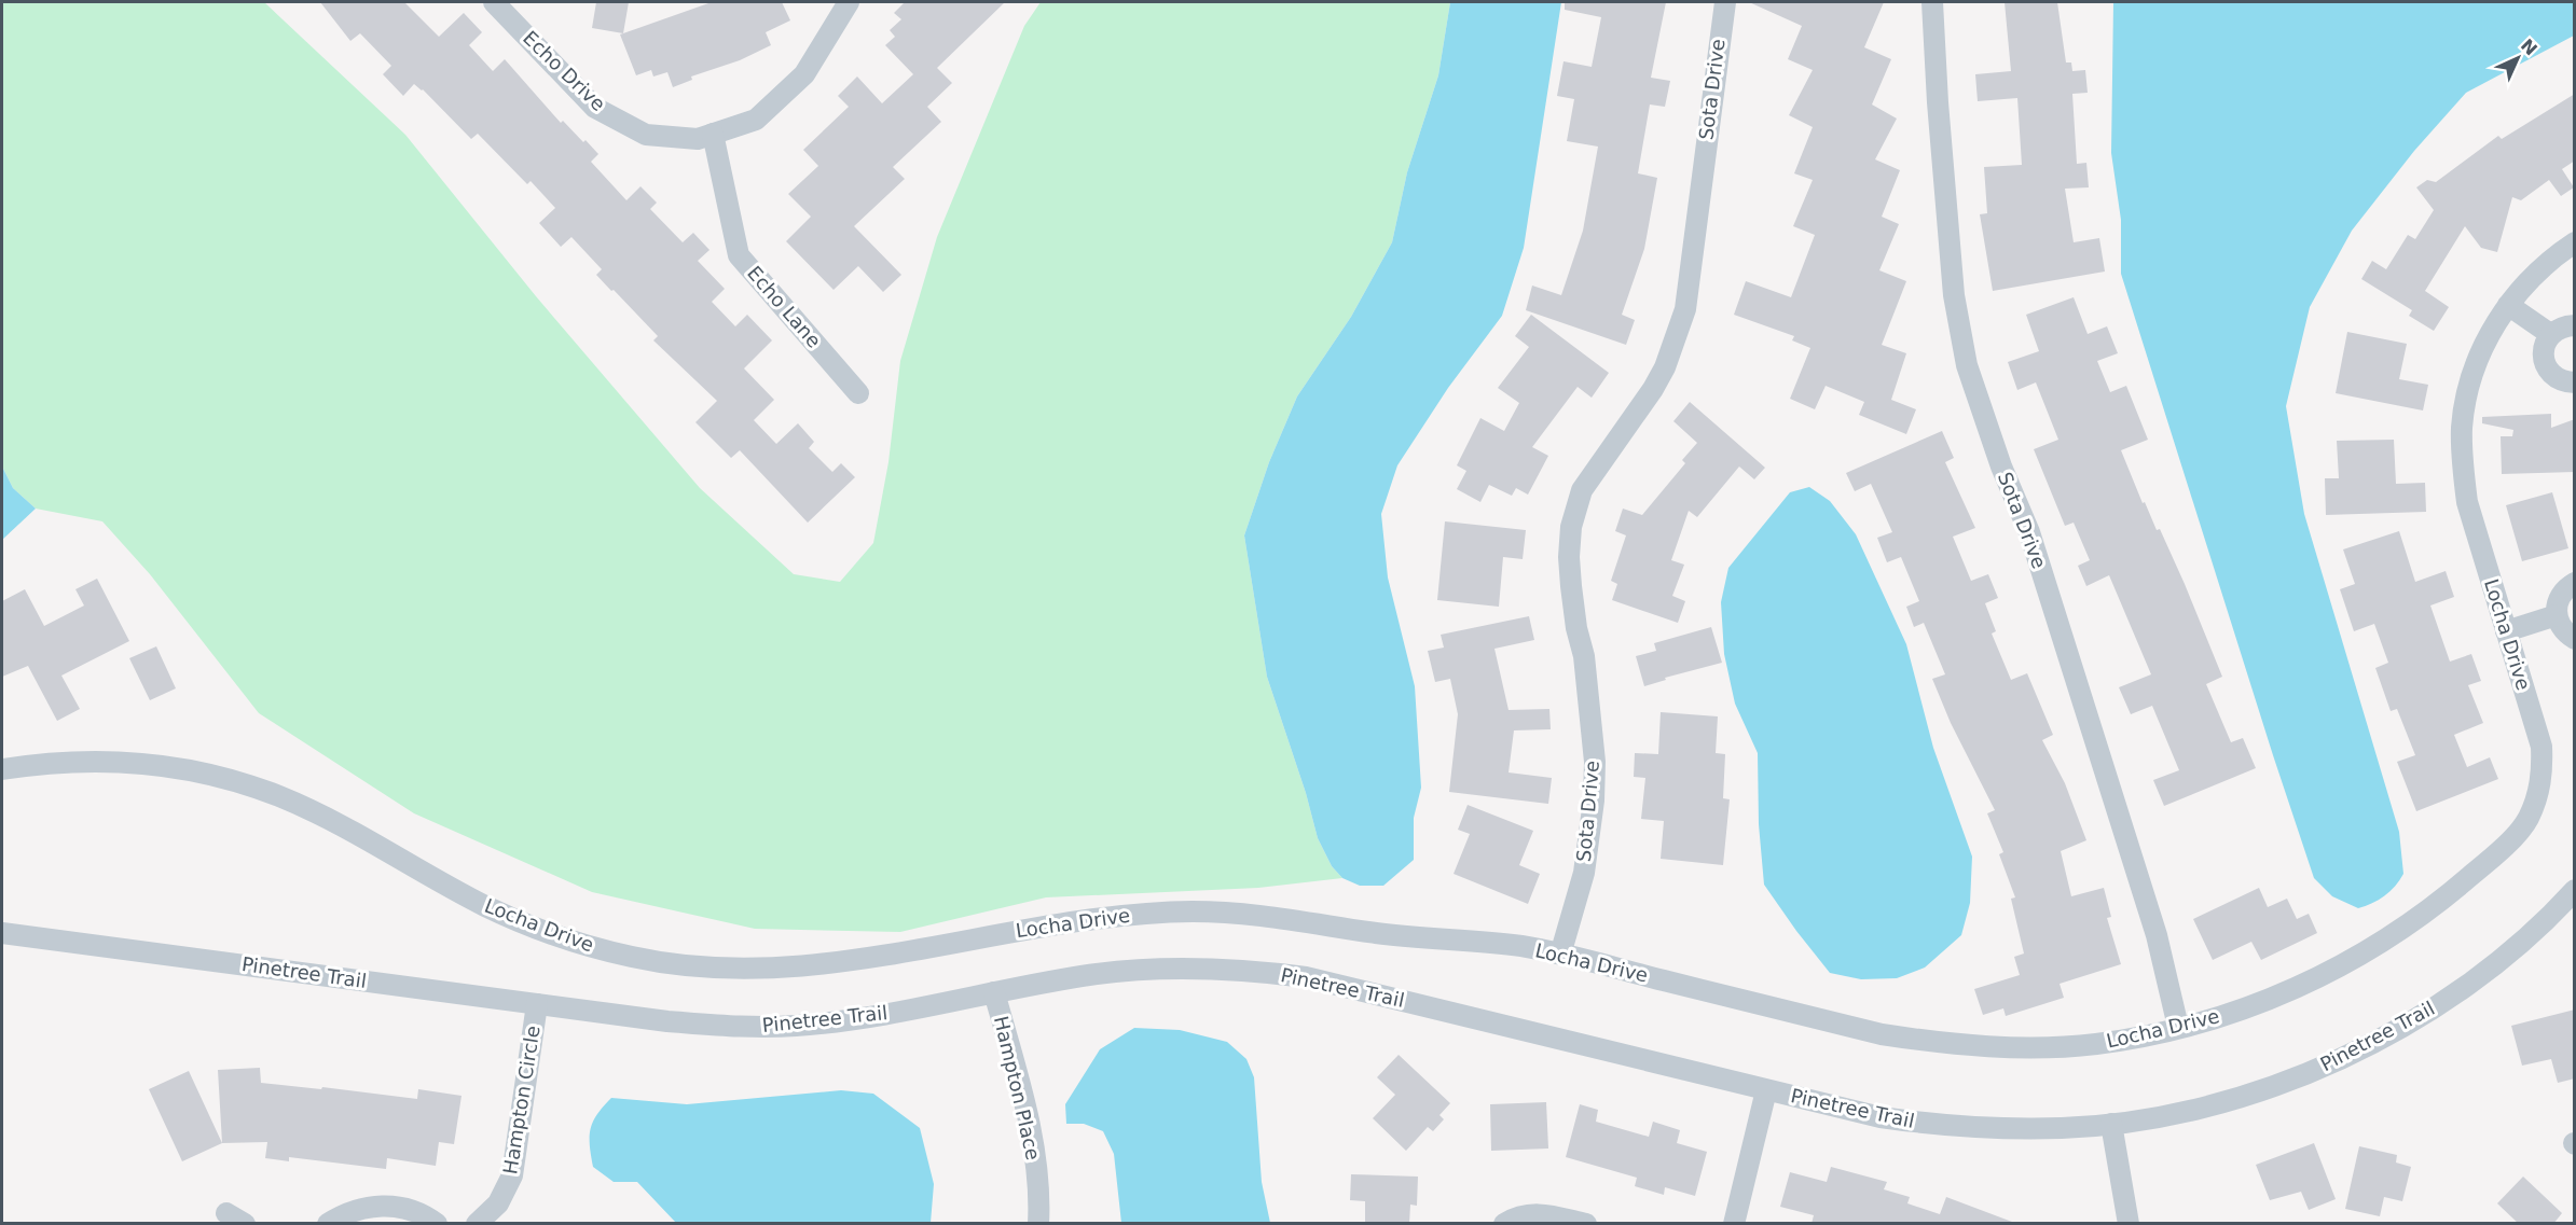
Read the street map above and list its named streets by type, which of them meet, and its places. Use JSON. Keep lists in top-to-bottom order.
{
  "streets": {
    "street": [
      "Echo Drive",
      "Sota Drive",
      "Echo Lane",
      "Locha Drive",
      "Pinetree Trail",
      "Hampton Place",
      "Hampton Circle"
    ]
  },
  "crossings": [
    ["Echo Drive", "Echo Lane"],
    ["Sota Drive", "Locha Drive"],
    ["Pinetree Trail", "Hampton Place"],
    ["Pinetree Trail", "Hampton Circle"]
  ],
  "north": "top right"
}
